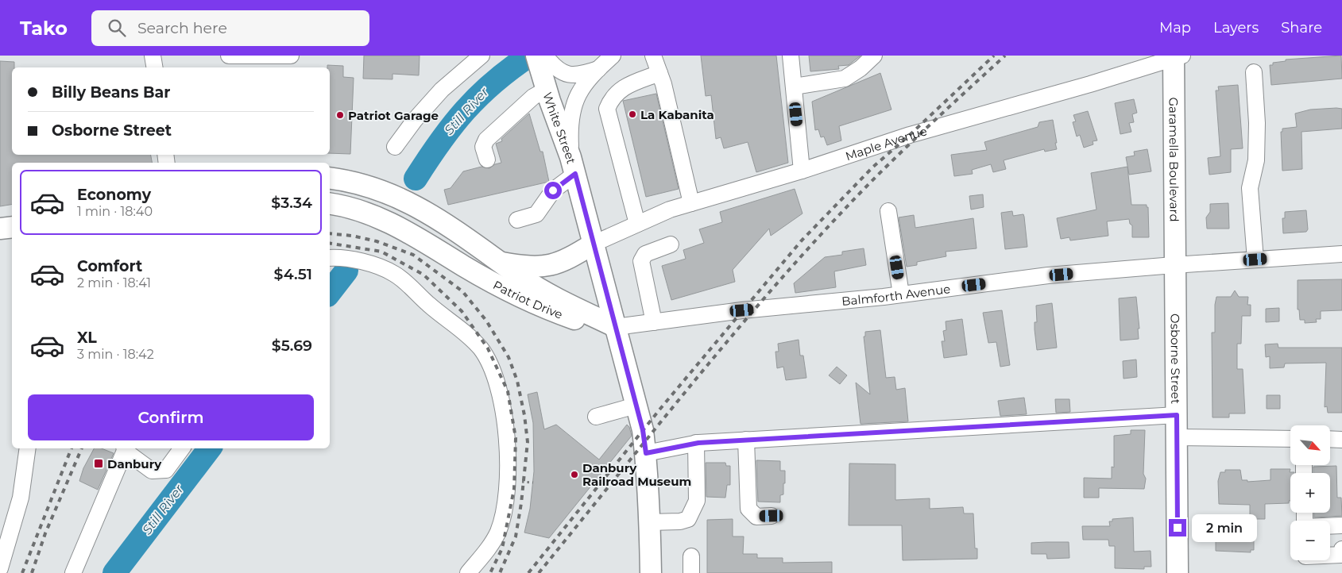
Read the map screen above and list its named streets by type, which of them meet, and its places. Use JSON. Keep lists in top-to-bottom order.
{
  "streets": {
    "main road": [
      "White Street",
      "Garamella Boulevard",
      "Patriot Drive",
      "Osborne Street"
    ],
    "street": ["Maple Avenue", "Balmforth Avenue"]
  },
  "crossings": [
    ["White Street", "Maple Avenue"],
    ["White Street", "Balmforth Avenue"],
    ["White Street", "Patriot Drive"],
    ["Maple Avenue", "Garamella Boulevard"],
    ["Maple Avenue", "Patriot Drive"],
    ["Garamella Boulevard", "Balmforth Avenue"],
    ["Garamella Boulevard", "Osborne Street"],
    ["Balmforth Avenue", "Patriot Drive"],
    ["Balmforth Avenue", "Osborne Street"]
  ],
  "water": ["Still River"],
  "places": {
    "other": ["La Kabanita", "Patriot Garage", "Danbury Railroad Museum"],
    "transit": ["Danbury"]
  },
  "north": "bottom right",
  "page": {
    "header": "Tako",
    "search": "Search here",
    "nav": ["Map", "Layers", "Share"],
    "banner": ["Billy Beans Bar", "Osborne Street"],
    "list": [
      {
        "name": "Economy",
        "note": "1 min · 18:40",
        "value": "$3.34"
      },
      {
        "name": "Comfort",
        "note": "2 min · 18:41",
        "value": "$4.51"
      },
      {
        "name": "XL",
        "note": "3 min · 18:42",
        "value": "$5.69"
      }
    ],
    "buttons": "Confirm",
    "map_buttons": ["+", "−"],
    "bubble": "2 min"
  }
}
